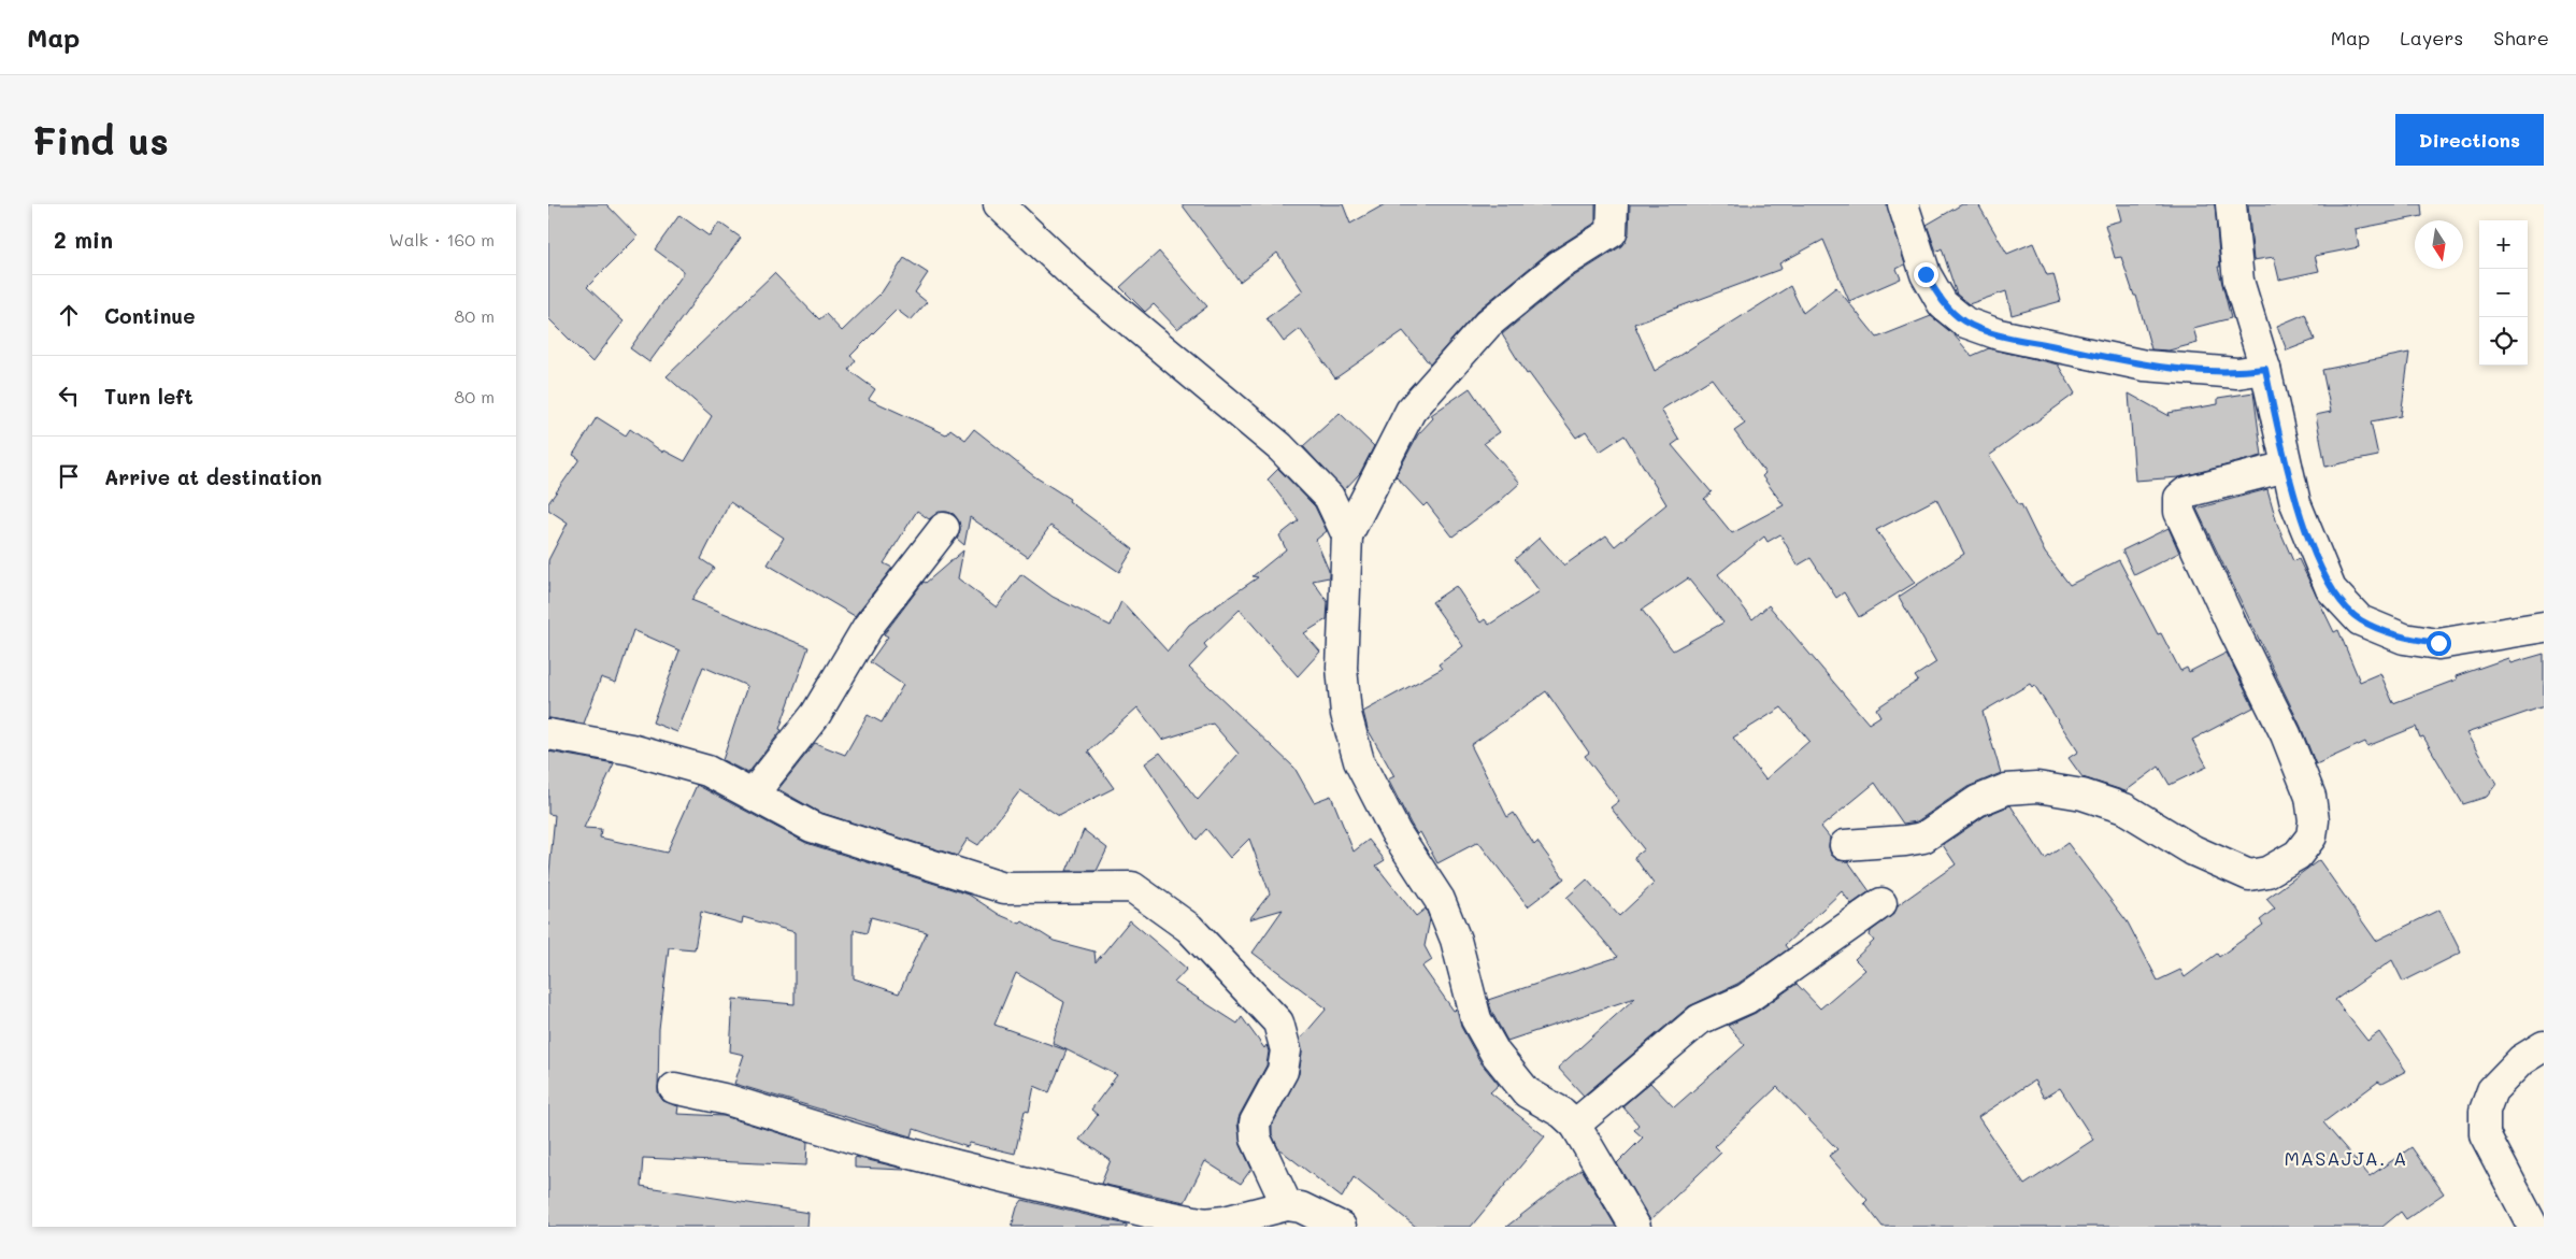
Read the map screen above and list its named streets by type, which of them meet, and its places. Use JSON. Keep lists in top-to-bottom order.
{
  "districts": ["MASAJJA. A"],
  "north": "bottom",
  "page": {
    "header": "Map",
    "nav": ["Map", "Layers", "Share"],
    "buttons": "Directions",
    "title": "Find us",
    "heading": ["2 min", "Walk · 160 m"],
    "map_buttons": ["+", "−"],
    "list": [
      ["Continue", "80 m"],
      ["Turn left", "80 m"],
      "Arrive at destination"
    ]
  }
}
